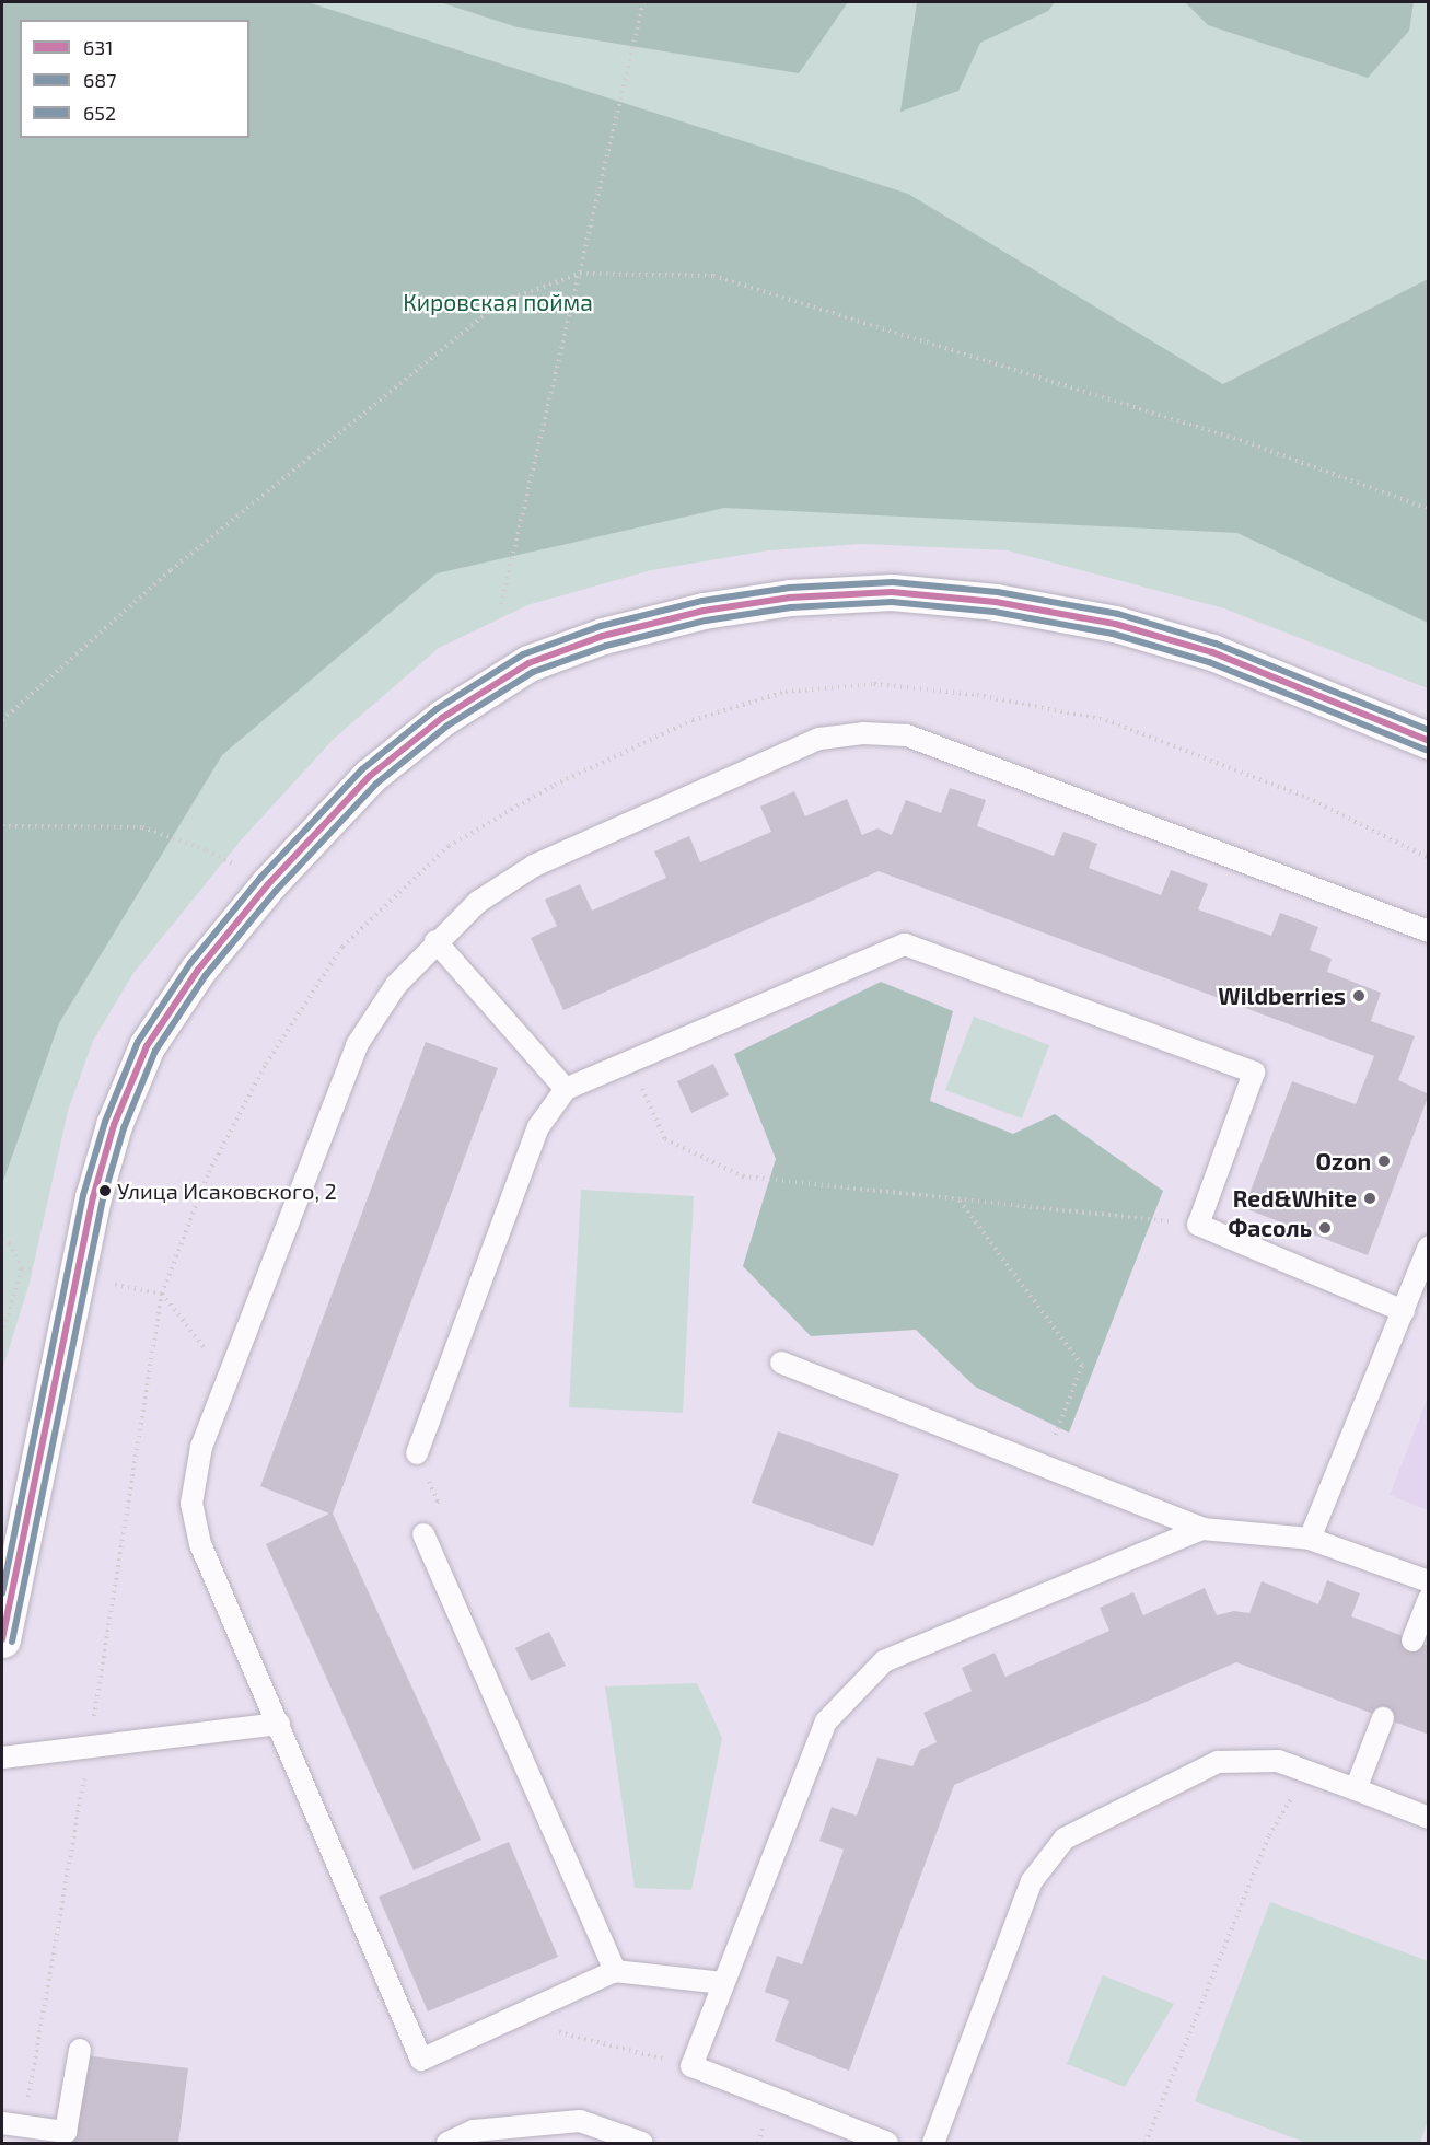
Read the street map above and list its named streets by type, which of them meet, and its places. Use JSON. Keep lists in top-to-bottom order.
{
  "parks": ["Кировская пойма"],
  "places": [
    "Wildberries",
    "Ozon",
    "Улица Исаковского, 2",
    "Red&White",
    "Фасоль"
  ],
  "lines": ["transit line 652", "transit line 631", "transit line 687"],
  "legend": ["631", "687", "652"]
}
